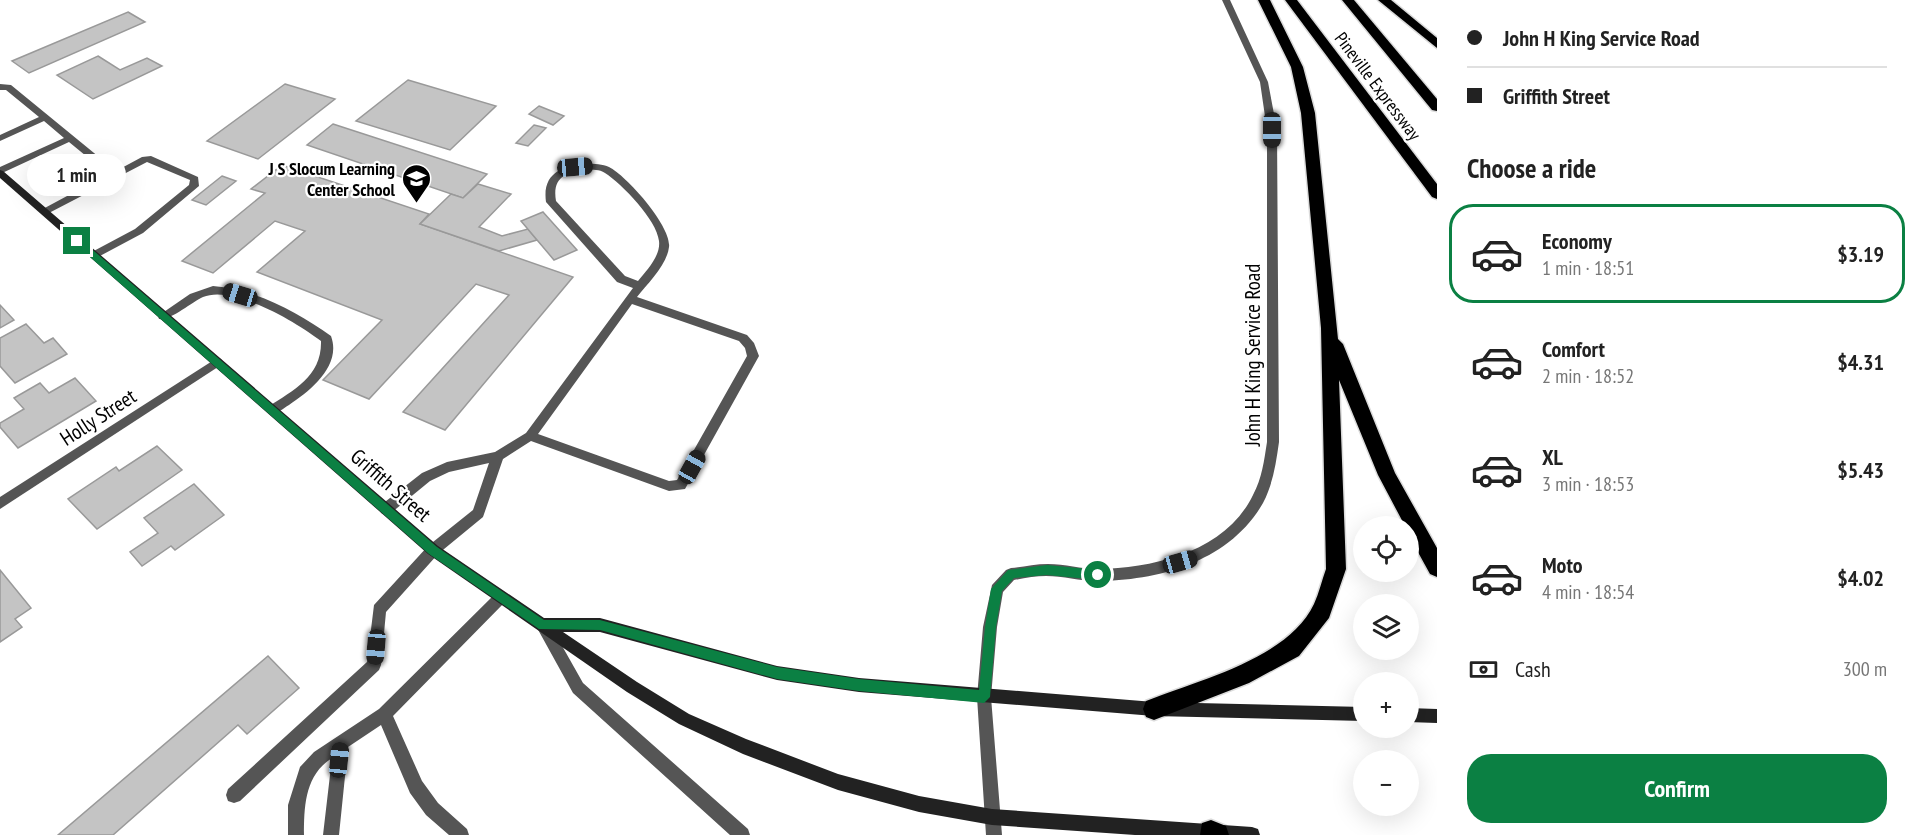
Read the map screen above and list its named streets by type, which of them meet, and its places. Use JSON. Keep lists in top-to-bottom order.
{
  "streets": {
    "highway": ["Pineville Expressway"],
    "main road": ["Griffith Street"],
    "street": ["John H King Service Road", "Holly Street"]
  },
  "crossings": [
    ["Holly Street", "Griffith Street"]
  ],
  "places": {
    "school or university": ["J S Slocum Learning Center School"]
  },
  "page": {
    "banner": ["John H King Service Road", "Griffith Street"],
    "heading": "Choose a ride",
    "bubble": "1 min",
    "list": [
      {
        "name": "Economy",
        "note": "1 min · 18:51",
        "value": "$3.19"
      },
      {
        "name": "Comfort",
        "note": "2 min · 18:52",
        "value": "$4.31"
      },
      {
        "name": "XL",
        "note": "3 min · 18:53",
        "value": "$5.43"
      },
      {
        "name": "Moto",
        "note": "4 min · 18:54",
        "value": "$4.02"
      }
    ],
    "map_buttons": ["+", "−"],
    "pay": ["Cash", "300 m"],
    "buttons": "Confirm"
  }
}
